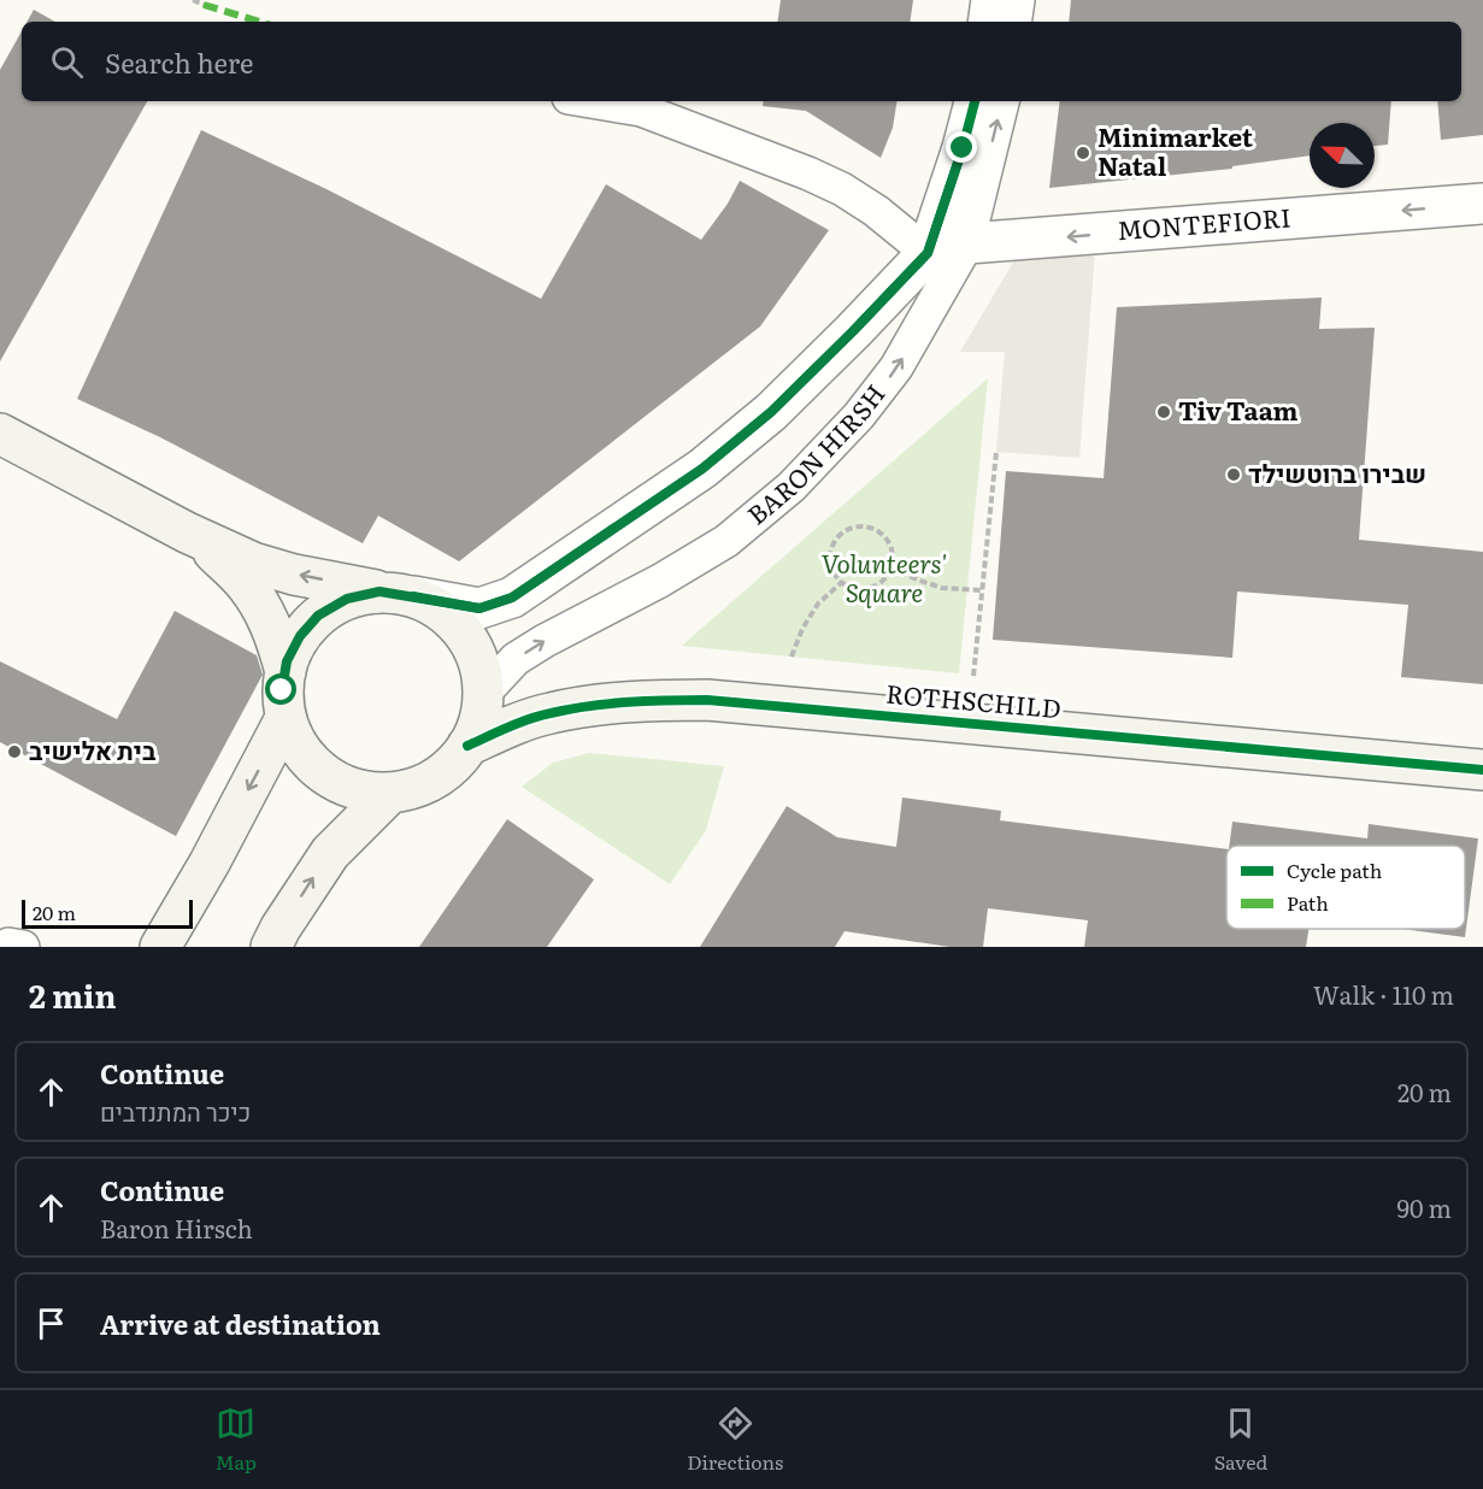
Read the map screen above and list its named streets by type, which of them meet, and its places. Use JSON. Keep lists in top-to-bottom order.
{
  "streets": {
    "street": ["MONTEFIORI", "ROTHSCHILD"],
    "lane": ["BARON HIRSH"]
  },
  "crossings": [
    ["MONTEFIORI", "BARON HIRSH"],
    ["BARON HIRSH", "ROTHSCHILD"]
  ],
  "one_way": ["MONTEFIORI", "BARON HIRSH"],
  "parks": ["Volunteers' Square"],
  "places": [
    "Minimarket Natal",
    "Tiv Taam",
    "שבירו ברוטשילד",
    "בית אלישיב"
  ],
  "legend": ["Cycle path", "Path"],
  "scale_bar": "20 m",
  "north": "top left",
  "page": {
    "search": "Search here",
    "scale": "20 m",
    "heading": ["2 min", "Walk · 110 m"],
    "list": [
      ["Continue", "כיכר המתנדבים", "20 m"],
      ["Continue", "Baron Hirsch", "90 m"],
      "Arrive at destination"
    ],
    "nav": ["Map", "Directions", "Saved"]
  }
}
